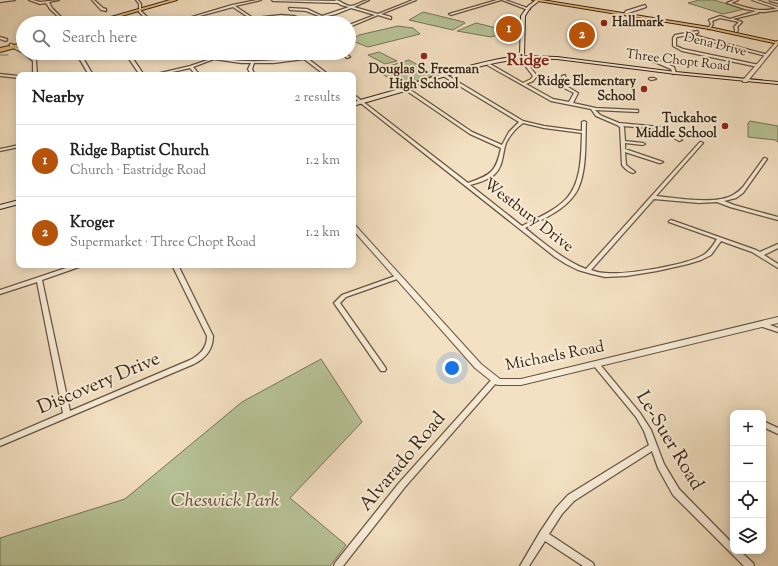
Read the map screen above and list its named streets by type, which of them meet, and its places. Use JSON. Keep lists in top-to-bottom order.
{
  "streets": {
    "main road": ["Three Chopt Road"],
    "street": [
      "Dena Drive",
      "Westbury Drive",
      "Michaels Road",
      "Discovery Drive",
      "Le-Suer Road",
      "Alvarado Road"
    ]
  },
  "crossings": [
    ["Three Chopt Road", "Westbury Drive"],
    ["Michaels Road", "Le-Suer Road"],
    ["Michaels Road", "Alvarado Road"]
  ],
  "districts": ["Ridge"],
  "parks": ["Cheswick Park"],
  "places": [
    "Hallmark",
    "Douglas S. Freeman High School",
    "Ridge Elementary School",
    "Tuckahoe Middle School"
  ],
  "page": {
    "pins": ["1", "2"],
    "search": "Search here",
    "heading": ["Nearby", "2 results"],
    "list": [
      {
        "mark": "1",
        "name": "Ridge Baptist Church",
        "note": "Church · Eastridge Road",
        "value": "1.2 km"
      },
      {
        "mark": "2",
        "name": "Kroger",
        "note": "Supermarket · Three Chopt Road",
        "value": "1.2 km"
      }
    ],
    "map_buttons": ["+", "−"]
  }
}
